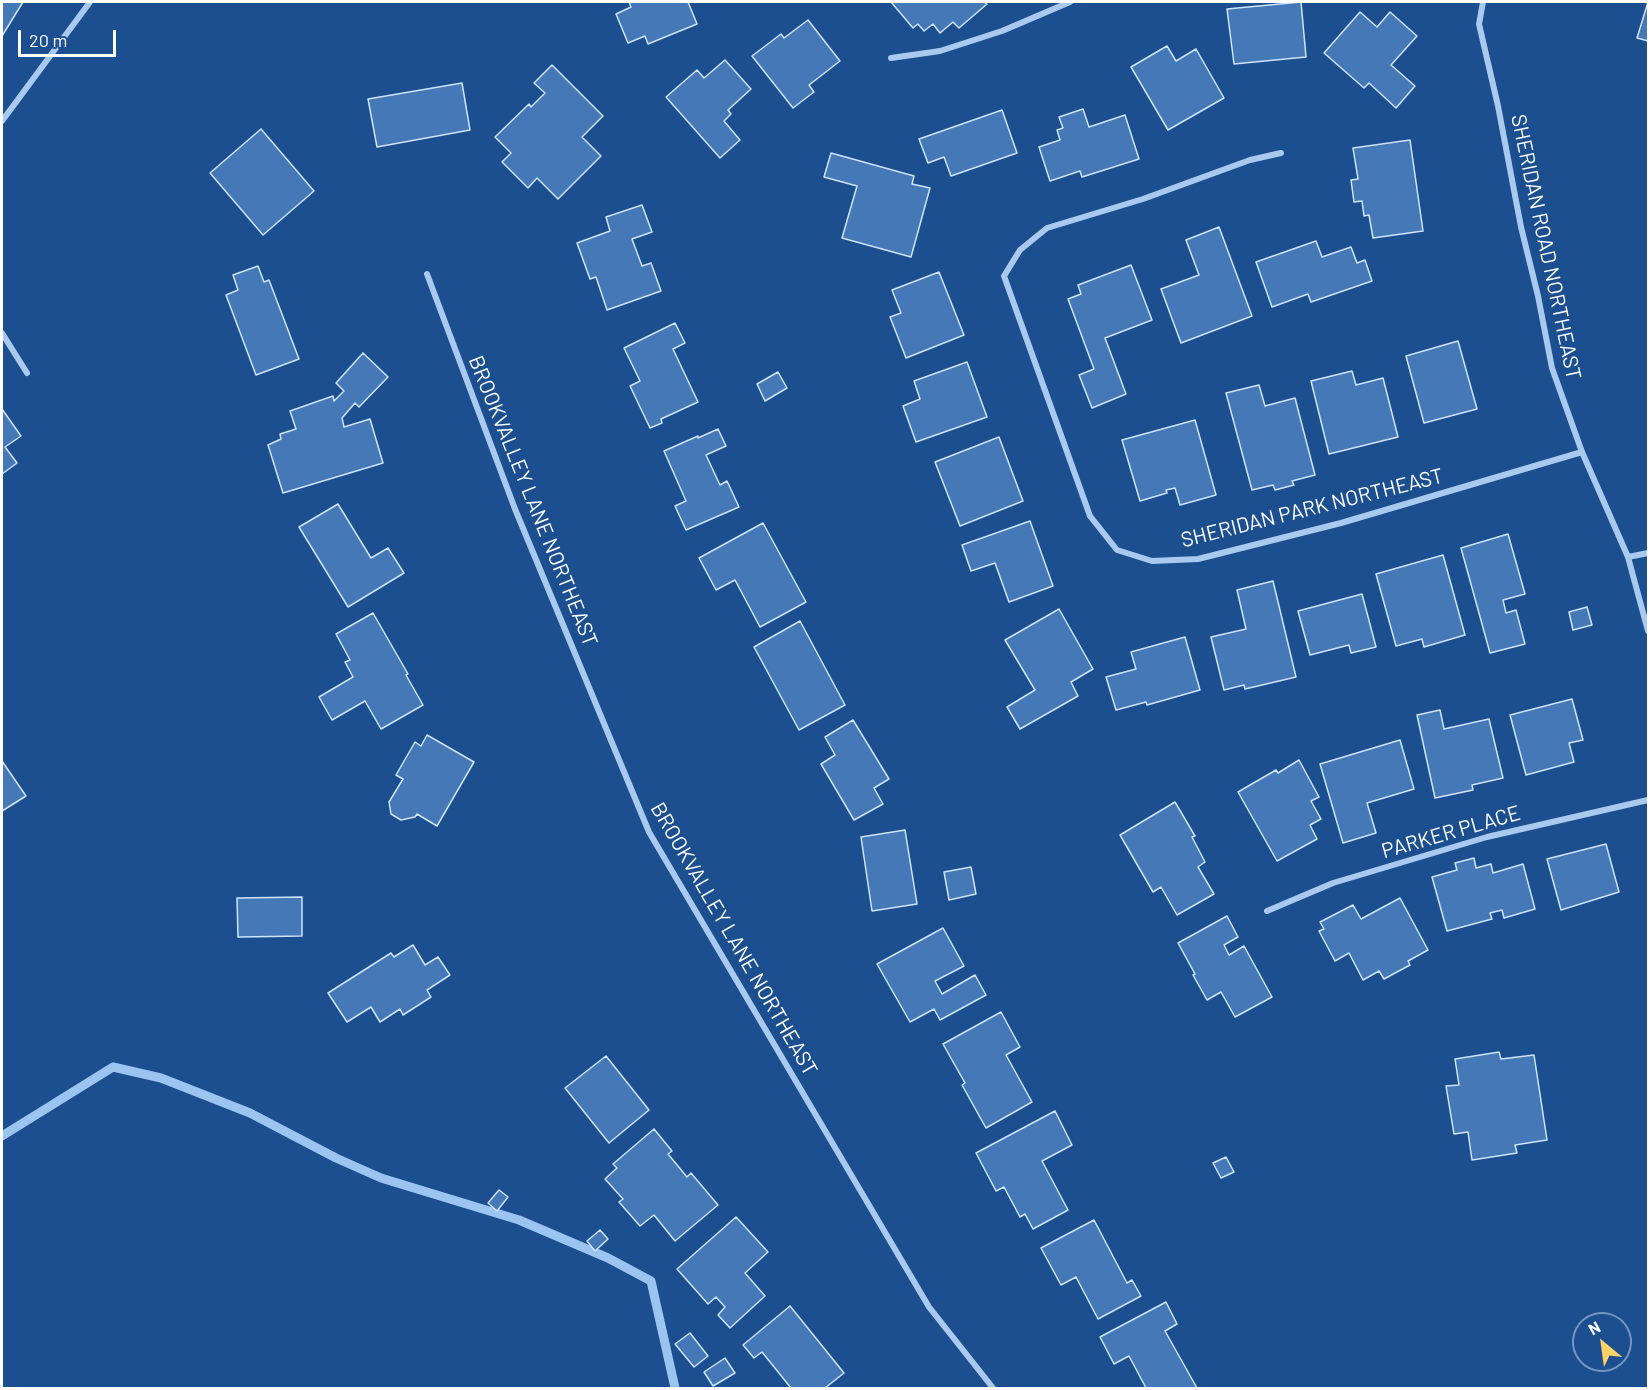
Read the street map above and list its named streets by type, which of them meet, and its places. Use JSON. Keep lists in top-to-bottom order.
{
  "streets": {
    "street": [
      "SHERIDAN ROAD NORTHEAST",
      "BROOKVALLEY LANE NORTHEAST",
      "SHERIDAN PARK NORTHEAST",
      "PARKER PLACE"
    ]
  },
  "crossings": [
    ["SHERIDAN ROAD NORTHEAST", "SHERIDAN PARK NORTHEAST"]
  ],
  "scale_bar": "20 m",
  "north": "top left"
}
